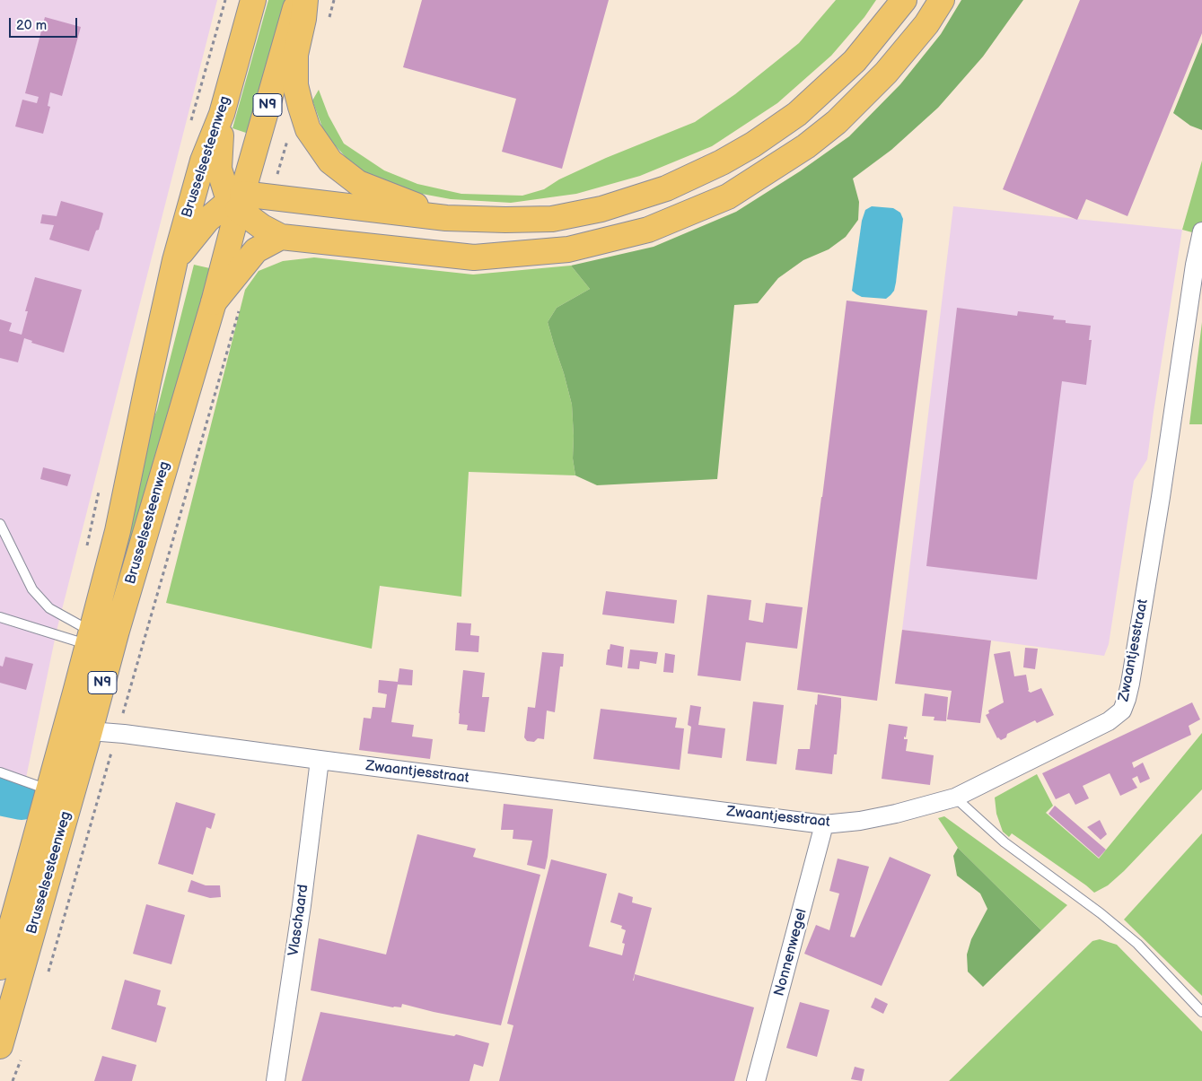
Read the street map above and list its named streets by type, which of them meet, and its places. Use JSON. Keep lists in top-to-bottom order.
{
  "streets": {
    "main road": ["N9", "Brusselsesteenweg"],
    "street": ["Zwaantjesstraat", "Vlaschaard", "Nonnenwegel"]
  },
  "crossings": [
    ["Brusselsesteenweg", "Zwaantjesstraat"],
    ["Zwaantjesstraat", "Vlaschaard"],
    ["Zwaantjesstraat", "Nonnenwegel"]
  ],
  "scale_bar": "20 m"
}
